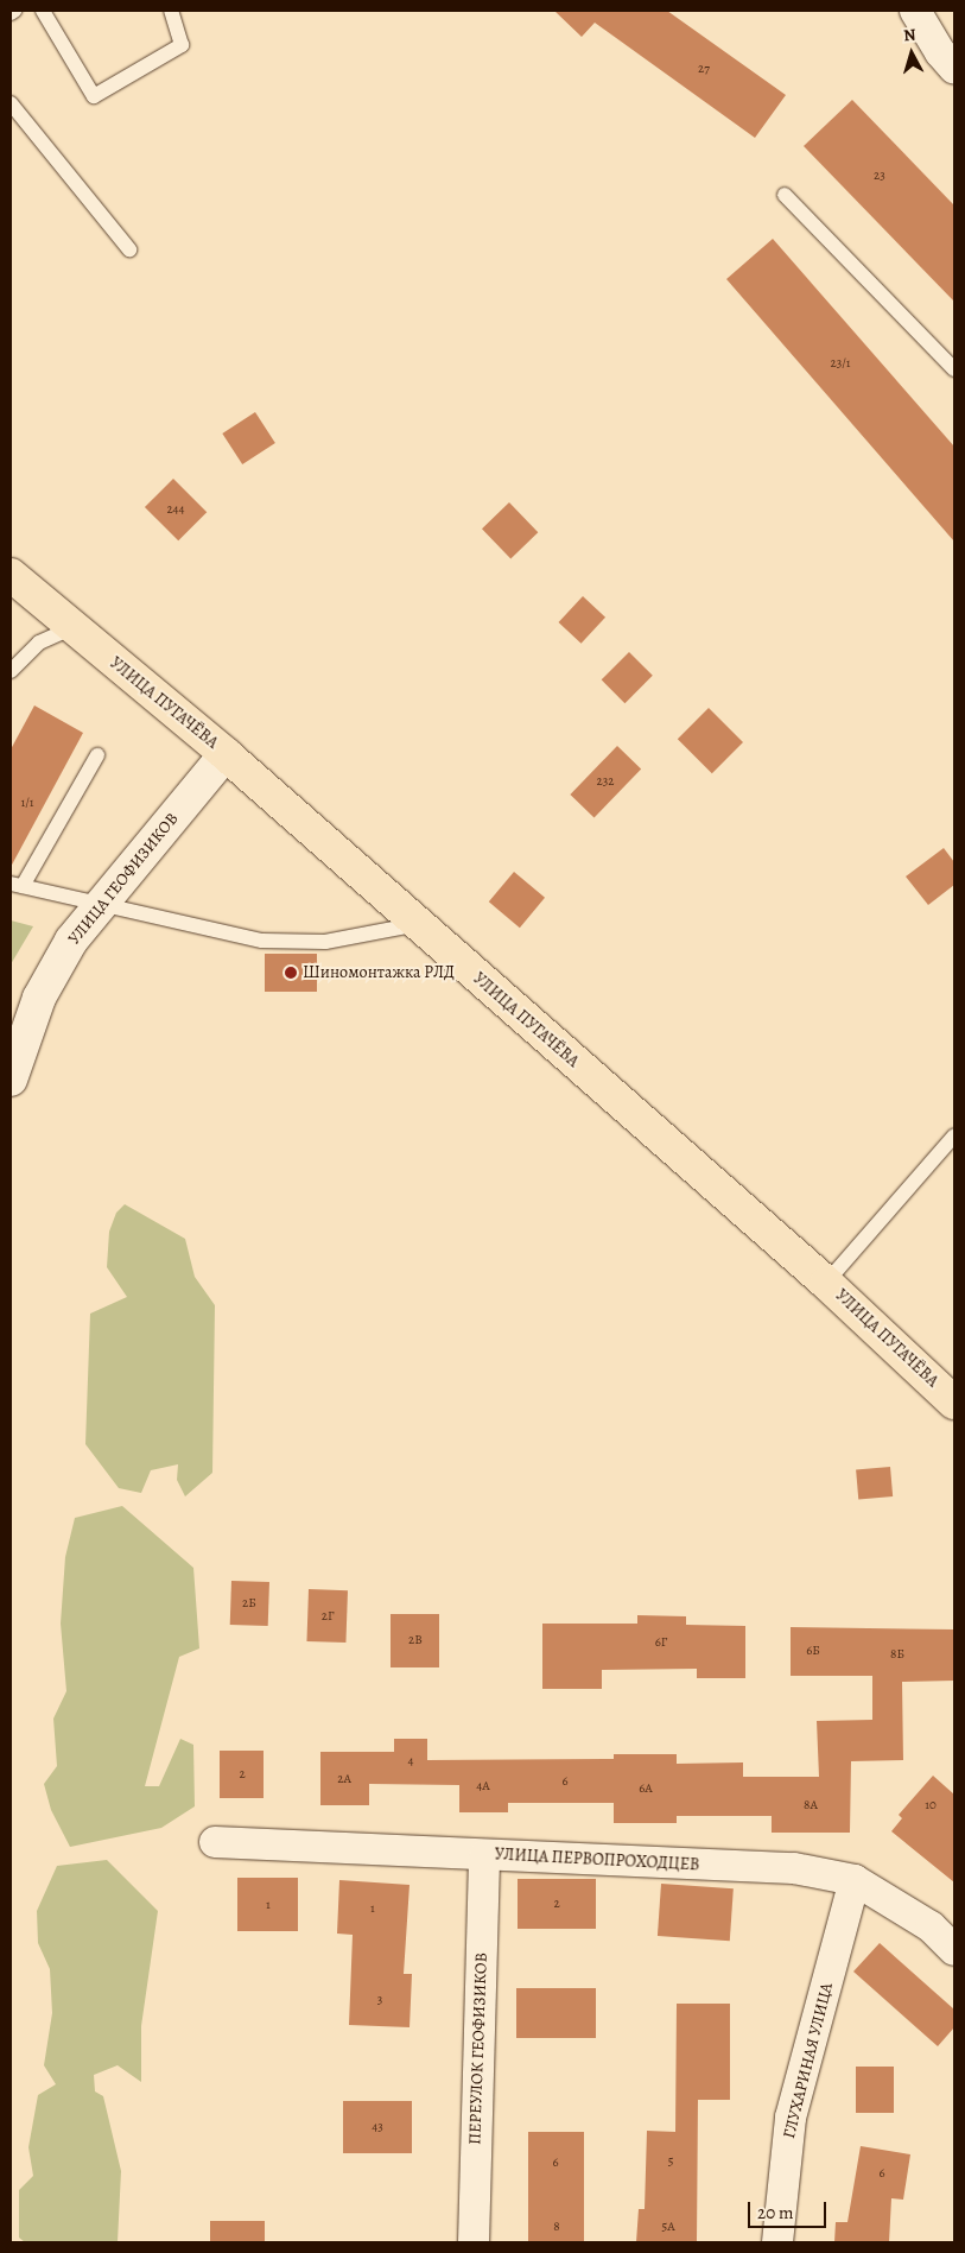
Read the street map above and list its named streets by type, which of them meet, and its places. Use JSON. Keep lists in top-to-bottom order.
{
  "streets": {
    "main road": ["УЛИЦА ПУГАЧЁВА"],
    "street": [
      "УЛИЦА ГЕОФИЗИКОВ",
      "УЛИЦА ПЕРВОПРОХОДЦЕВ",
      "ПЕРЕУЛОК ГЕОФИЗИКОВ",
      "ГЛУХАРИНАЯ УЛИЦА"
    ]
  },
  "crossings": [
    ["УЛИЦА ПУГАЧЁВА", "УЛИЦА ГЕОФИЗИКОВ"],
    ["УЛИЦА ПЕРВОПРОХОДЦЕВ", "ПЕРЕУЛОК ГЕОФИЗИКОВ"],
    ["УЛИЦА ПЕРВОПРОХОДЦЕВ", "ГЛУХАРИНАЯ УЛИЦА"]
  ],
  "places": ["Шиномонтажка РЛД"],
  "house_numbers": [
    "27",
    "23",
    "23/1",
    "244",
    "232",
    "1/1",
    "2Б",
    "2Г",
    "2В",
    "6Г",
    "6Б",
    "8Б",
    "4",
    "2",
    "2А",
    "6",
    "4А",
    "6А",
    "8А",
    "10",
    "2",
    "1",
    "1",
    "3",
    "43",
    "5",
    "6",
    "6",
    "8",
    "5А"
  ],
  "scale_bar": "20 m",
  "north": "top"
}
